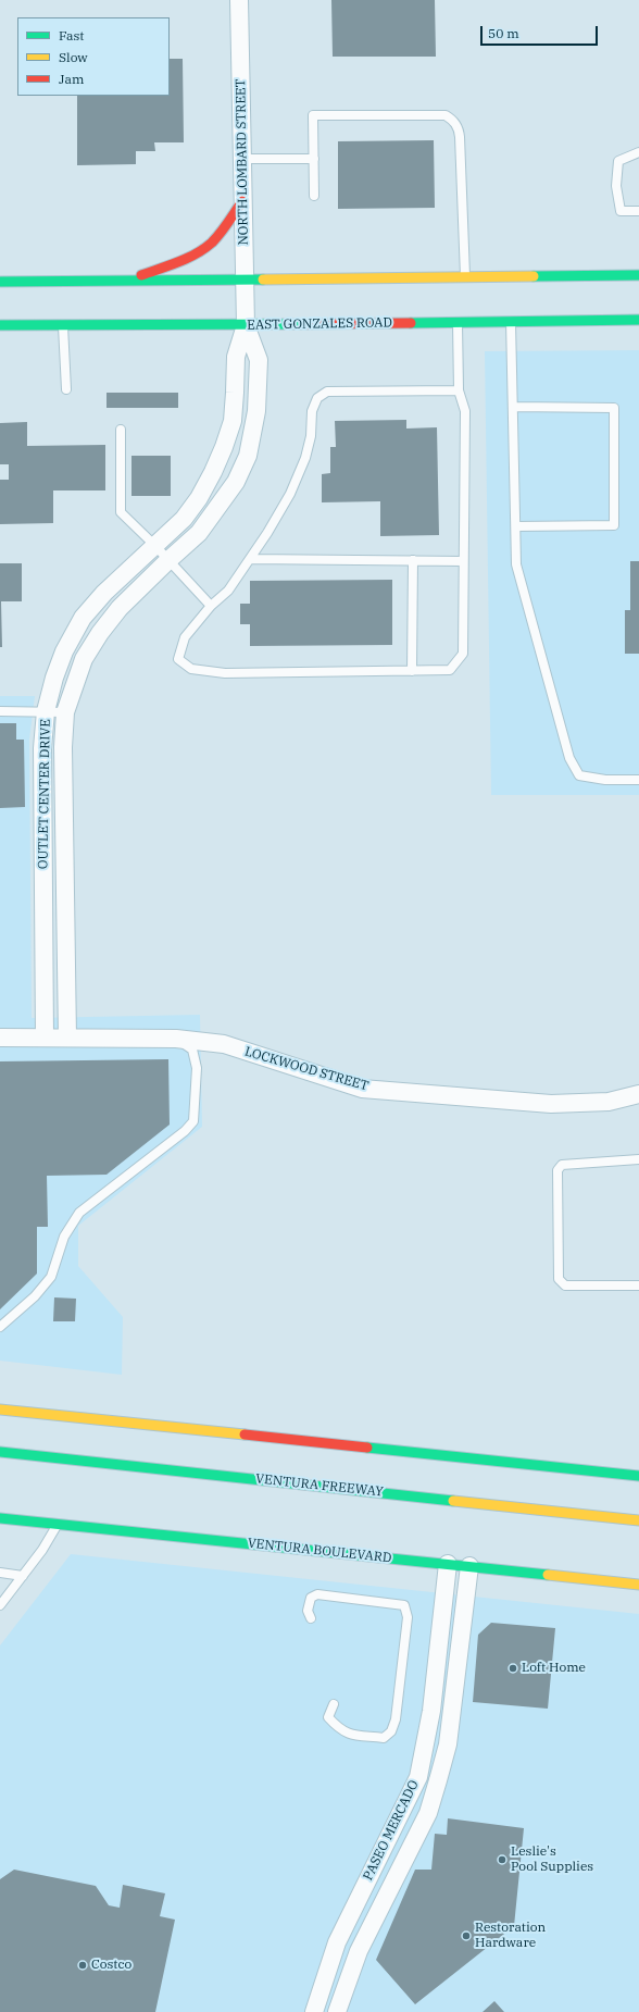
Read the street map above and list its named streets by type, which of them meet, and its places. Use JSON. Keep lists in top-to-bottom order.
{
  "streets": {
    "main road": ["EAST GONZALES ROAD", "VENTURA FREEWAY", "VENTURA BOULEVARD"],
    "street": [
      "NORTH LOMBARD STREET",
      "OUTLET CENTER DRIVE",
      "LOCKWOOD STREET",
      "PASEO MERCADO"
    ]
  },
  "crossings": [
    ["NORTH LOMBARD STREET", "EAST GONZALES ROAD"],
    ["NORTH LOMBARD STREET", "OUTLET CENTER DRIVE"],
    ["EAST GONZALES ROAD", "OUTLET CENTER DRIVE"],
    ["OUTLET CENTER DRIVE", "LOCKWOOD STREET"],
    ["VENTURA BOULEVARD", "PASEO MERCADO"]
  ],
  "places": [
    "Loft Home",
    "Leslie's Pool Supplies",
    "Restoration Hardware",
    "Costco"
  ],
  "legend": ["Fast", "Slow", "Jam"],
  "scale_bar": "50 m"
}
